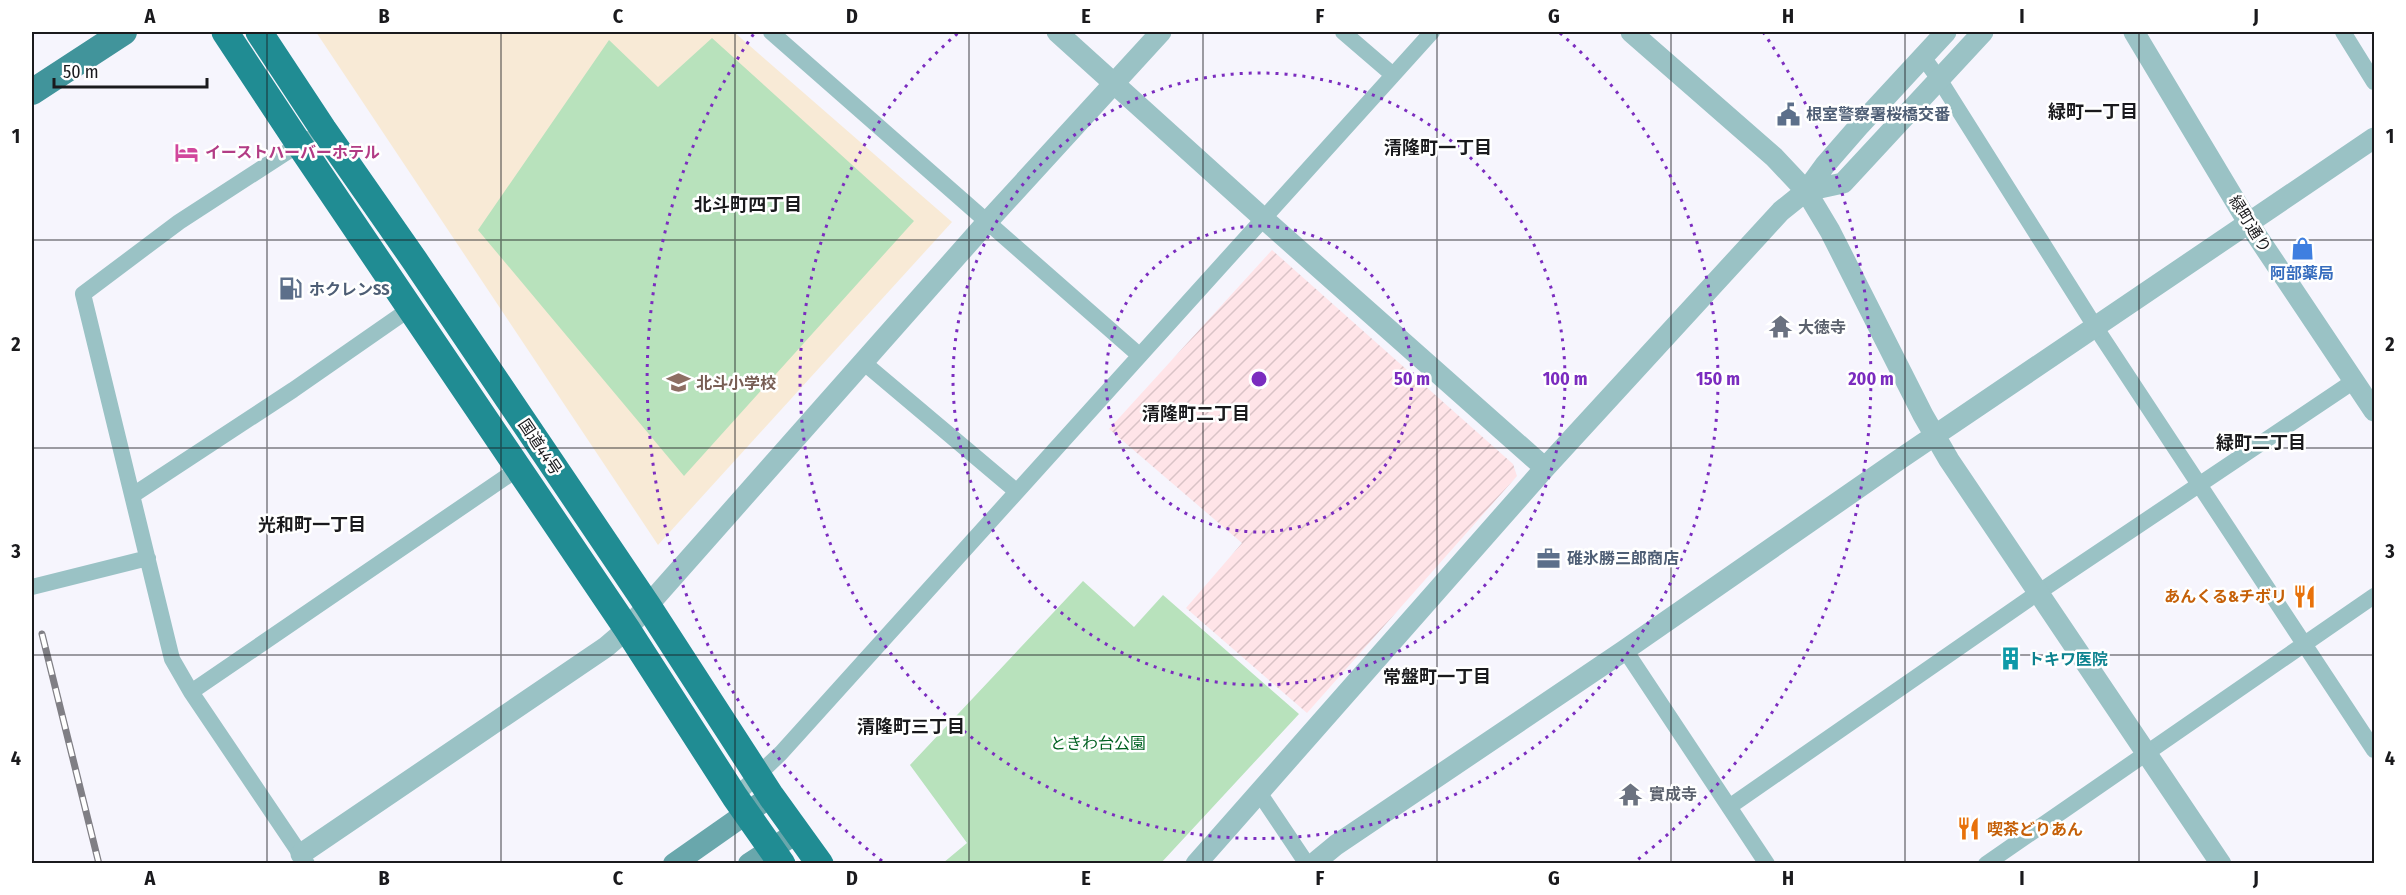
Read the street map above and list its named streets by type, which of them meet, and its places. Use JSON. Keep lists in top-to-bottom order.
{
  "streets": {
    "highway": ["国道44号"],
    "street": ["緑町通り"]
  },
  "districts": [
    "緑町一丁目",
    "清隆町一丁目",
    "北斗町四丁目",
    "清隆町二丁目",
    "緑町二丁目",
    "光和町一丁目",
    "常盤町一丁目",
    "清隆町三丁目"
  ],
  "parks": ["ときわ台公園"],
  "places": {
    "public building": ["根室警察署桜橋交番"],
    "hotel": ["イーストハーバーホテル"],
    "shop": ["阿部薬局"],
    "fuel station": ["ホクレンSS"],
    "temple": ["大徳寺", "實成寺"],
    "school or university": ["北斗小学校"],
    "office": ["碓氷勝三郎商店"],
    "restaurant": ["あんくる&チボリ", "喫茶どりあん"],
    "building": ["トキワ医院"]
  },
  "scale_bar": "50 m",
  "grid": {
    "columns": [
      "A",
      "B",
      "C",
      "D",
      "E",
      "F",
      "G",
      "H",
      "I",
      "J"
    ],
    "rows": [
      "1",
      "2",
      "3",
      "4"
    ]
  },
  "rings": [
    "50 m",
    "100 m",
    "150 m",
    "200 m"
  ]
}
